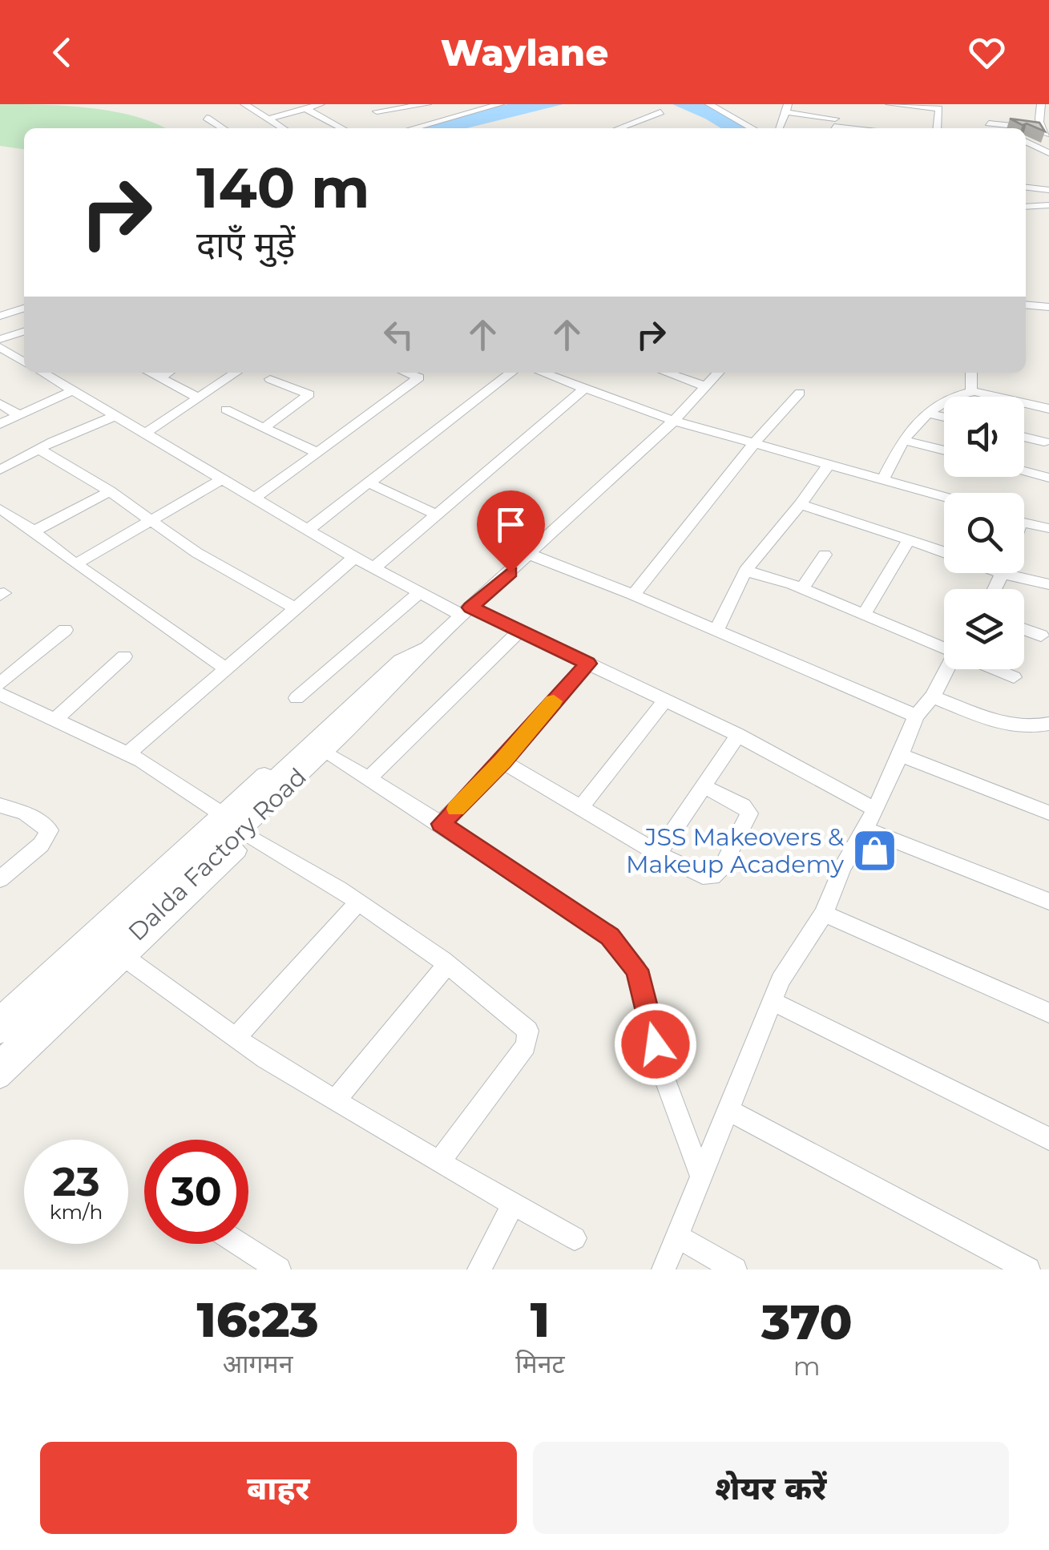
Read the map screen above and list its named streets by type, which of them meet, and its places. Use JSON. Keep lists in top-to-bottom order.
{
  "streets": {
    "street": ["Dalda Factory Road"]
  },
  "places": {
    "shop": ["JSS Makeovers & Makeup Academy"]
  },
  "page": {
    "header": "Waylane",
    "turn": ["140 m", "दाएँ मुड़ें"],
    "speed": "23 km/h",
    "limit": "30",
    "eta": [
      "16:23",
      "आगमन",
      "1",
      "मिनट",
      "370",
      "m"
    ],
    "buttons": ["बाहर", "शेयर करें"]
  }
}
